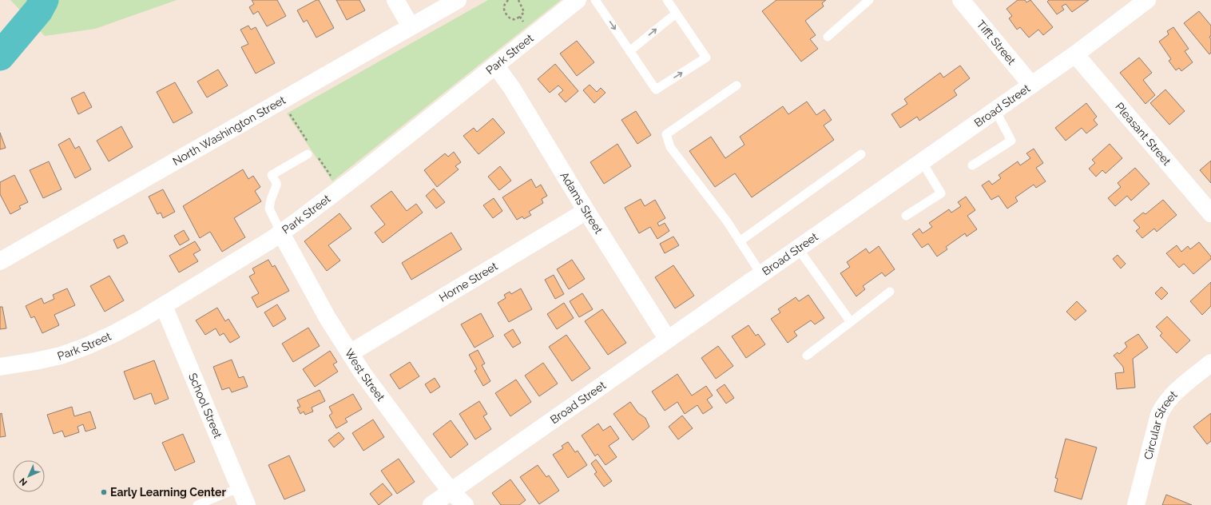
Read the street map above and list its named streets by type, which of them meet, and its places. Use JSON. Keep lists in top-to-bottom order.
{
  "streets": {
    "street": [
      "Tifft Street",
      "Park Street",
      "Broad Street",
      "North Washington Street",
      "Pleasant Street",
      "Adams Street",
      "Horne Street",
      "West Street",
      "School Street",
      "Circular Street"
    ]
  },
  "crossings": [
    ["Tifft Street", "Broad Street"],
    ["Park Street", "Adams Street"],
    ["Park Street", "West Street"],
    ["Park Street", "School Street"],
    ["Broad Street", "Pleasant Street"],
    ["Broad Street", "Adams Street"],
    ["Broad Street", "West Street"],
    ["Adams Street", "Horne Street"],
    ["Horne Street", "West Street"]
  ],
  "places": ["Early Learning Center"],
  "north": "bottom left"
}
